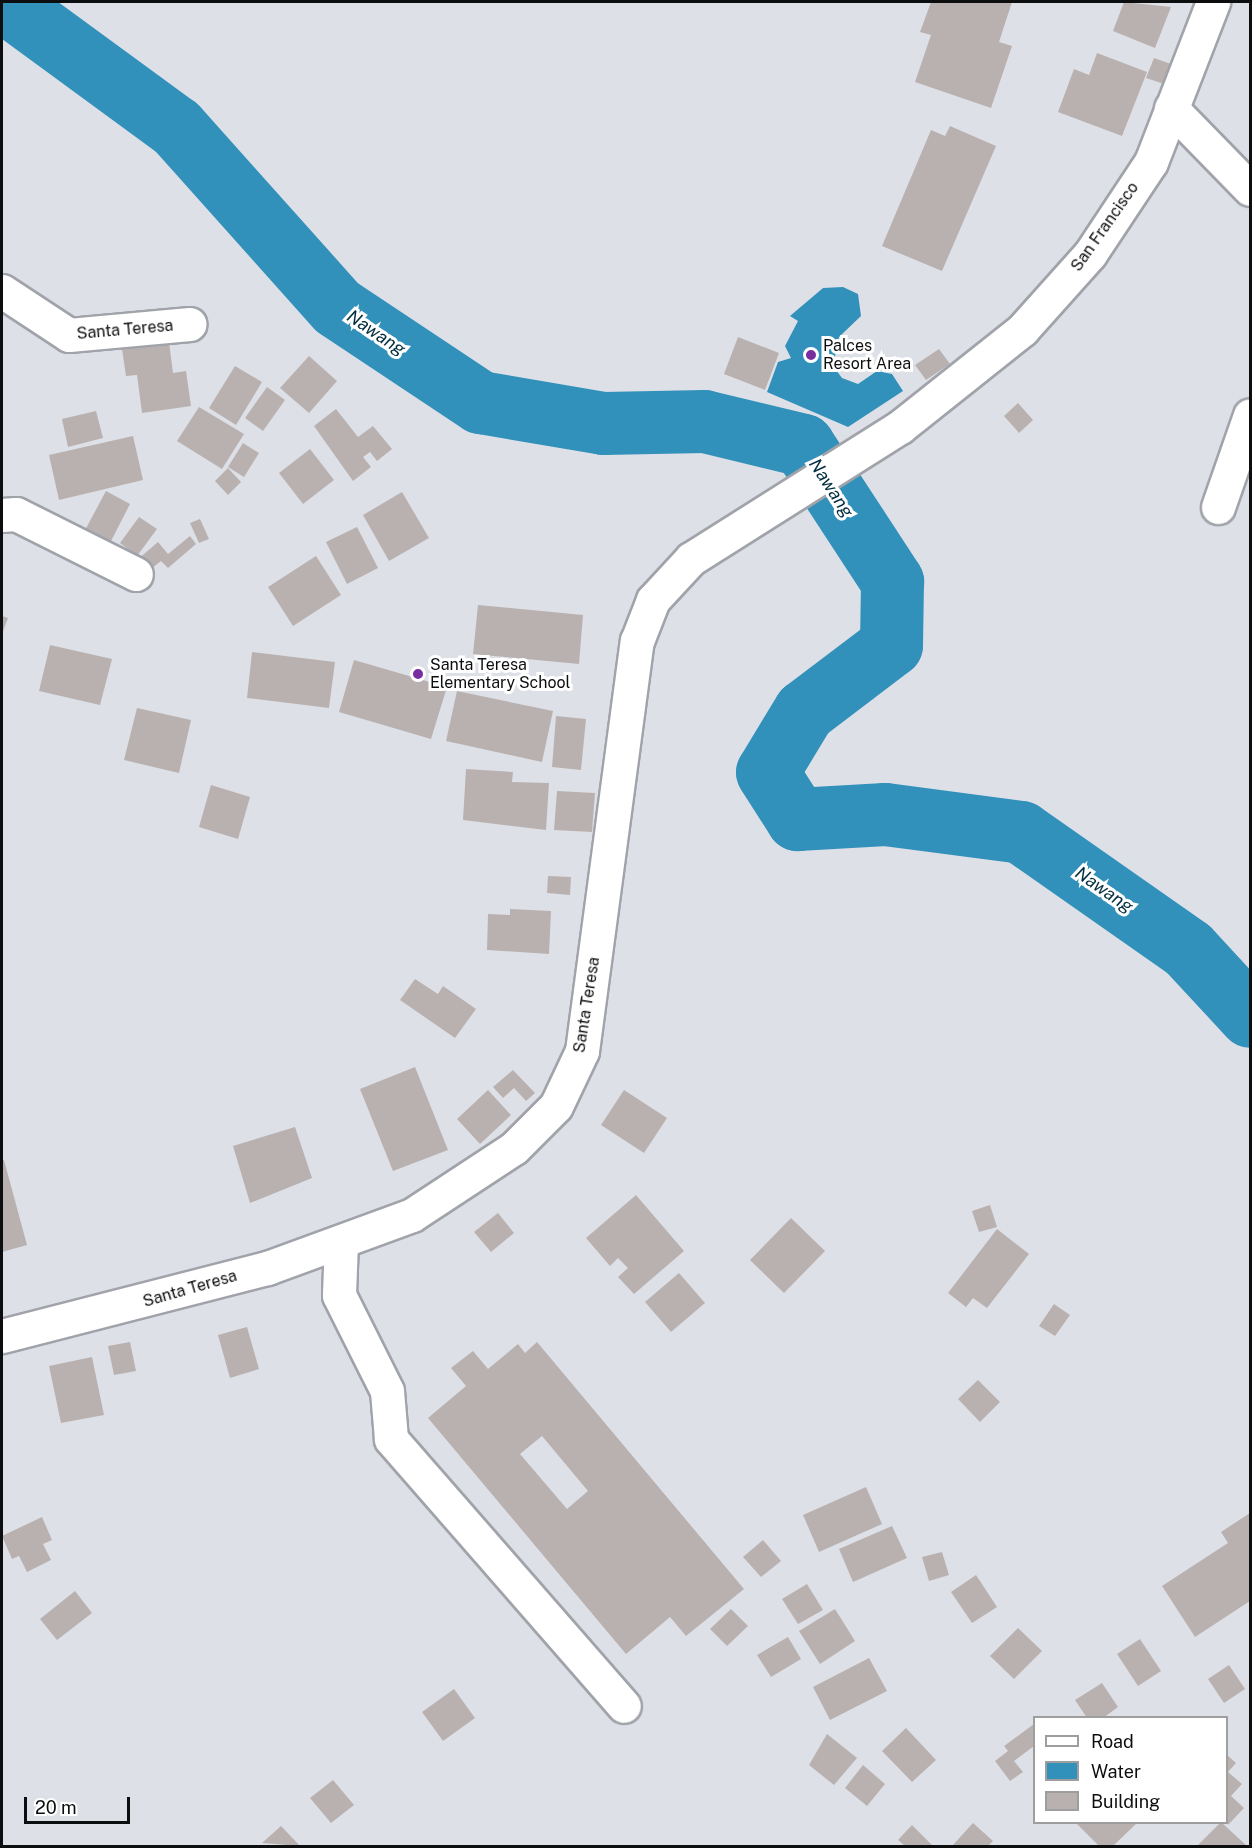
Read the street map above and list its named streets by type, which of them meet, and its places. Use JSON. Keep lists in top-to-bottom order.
{
  "streets": {
    "street": ["San Francisco", "Santa Teresa"]
  },
  "crossings": [
    ["San Francisco", "Santa Teresa"]
  ],
  "water": ["Nawang"],
  "places": ["Palces Resort Area", "Santa Teresa Elementary School"],
  "legend": ["Road", "Water", "Building"],
  "scale_bar": "20 m"
}
